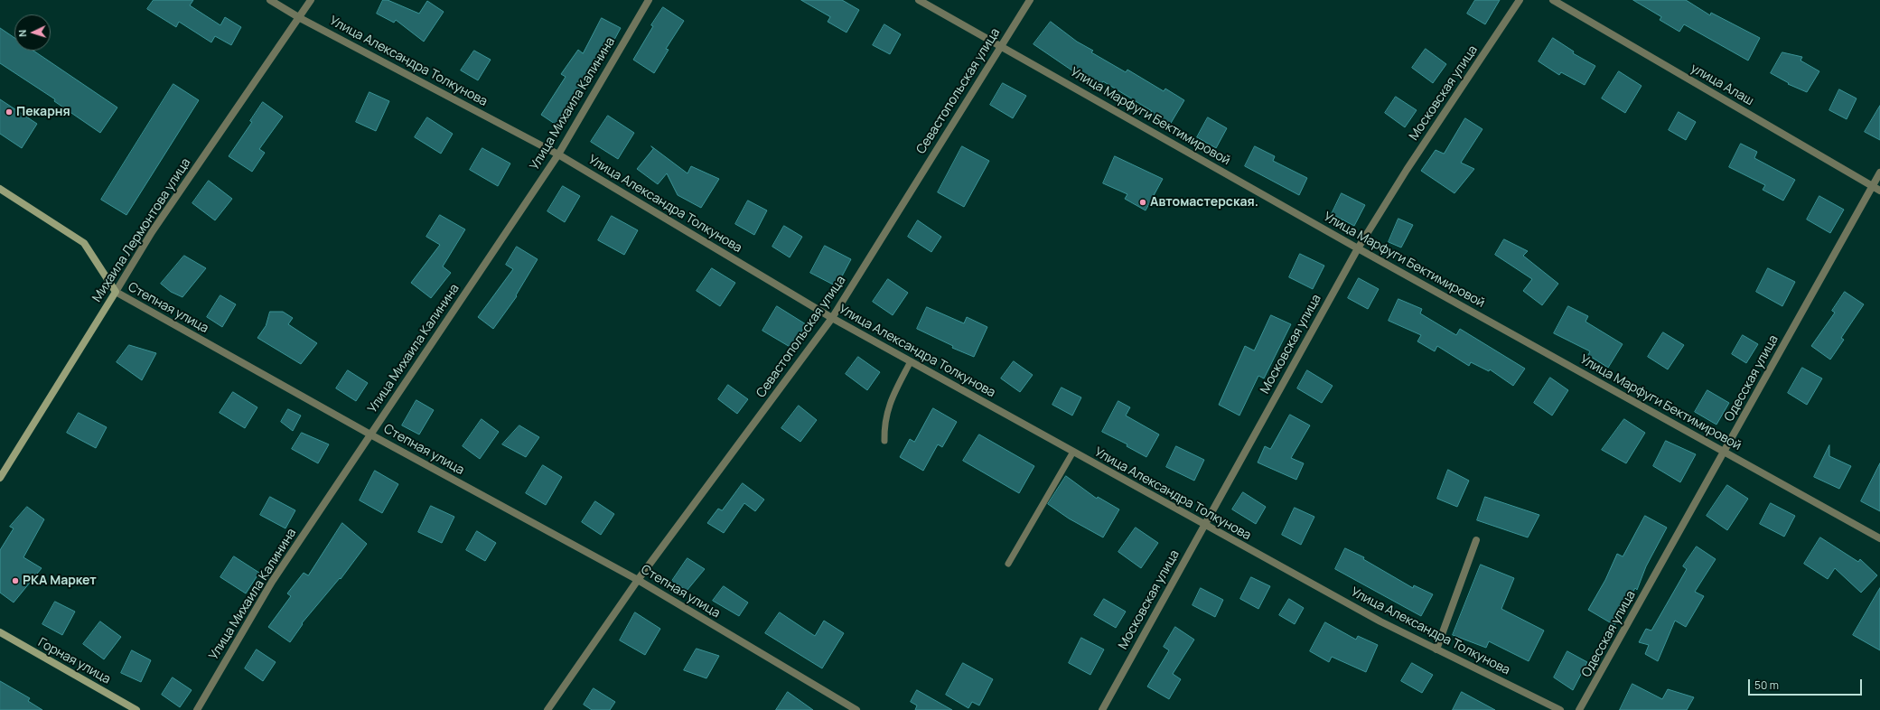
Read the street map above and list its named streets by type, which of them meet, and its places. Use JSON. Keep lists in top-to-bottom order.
{
  "streets": {
    "street": [
      "Улица Александра Толкунова",
      "улица Алаш",
      "Севастопольская улица",
      "Московская улица",
      "Улица Михаила Калинина",
      "Улица Марфуги Бектимировой",
      "Михаила Лермонтова улица",
      "Степная улица",
      "Одесская улица",
      "Горная улица"
    ]
  },
  "crossings": [
    ["Улица Александра Толкунова", "Севастопольская улица"],
    ["Улица Александра Толкунова", "Московская улица"],
    ["Улица Александра Толкунова", "Улица Михаила Калинина"],
    ["Улица Александра Толкунова", "Михаила Лермонтова улица"],
    ["улица Алаш", "Одесская улица"],
    ["Севастопольская улица", "Улица Марфуги Бектимировой"],
    ["Севастопольская улица", "Степная улица"],
    ["Московская улица", "Улица Марфуги Бектимировой"],
    ["Улица Михаила Калинина", "Степная улица"],
    ["Улица Марфуги Бектимировой", "Одесская улица"],
    ["Михаила Лермонтова улица", "Степная улица"]
  ],
  "places": ["Пекарня", "Автомастерская.", "РКА Маркет"],
  "scale_bar": "50 m",
  "north": "left"
}
